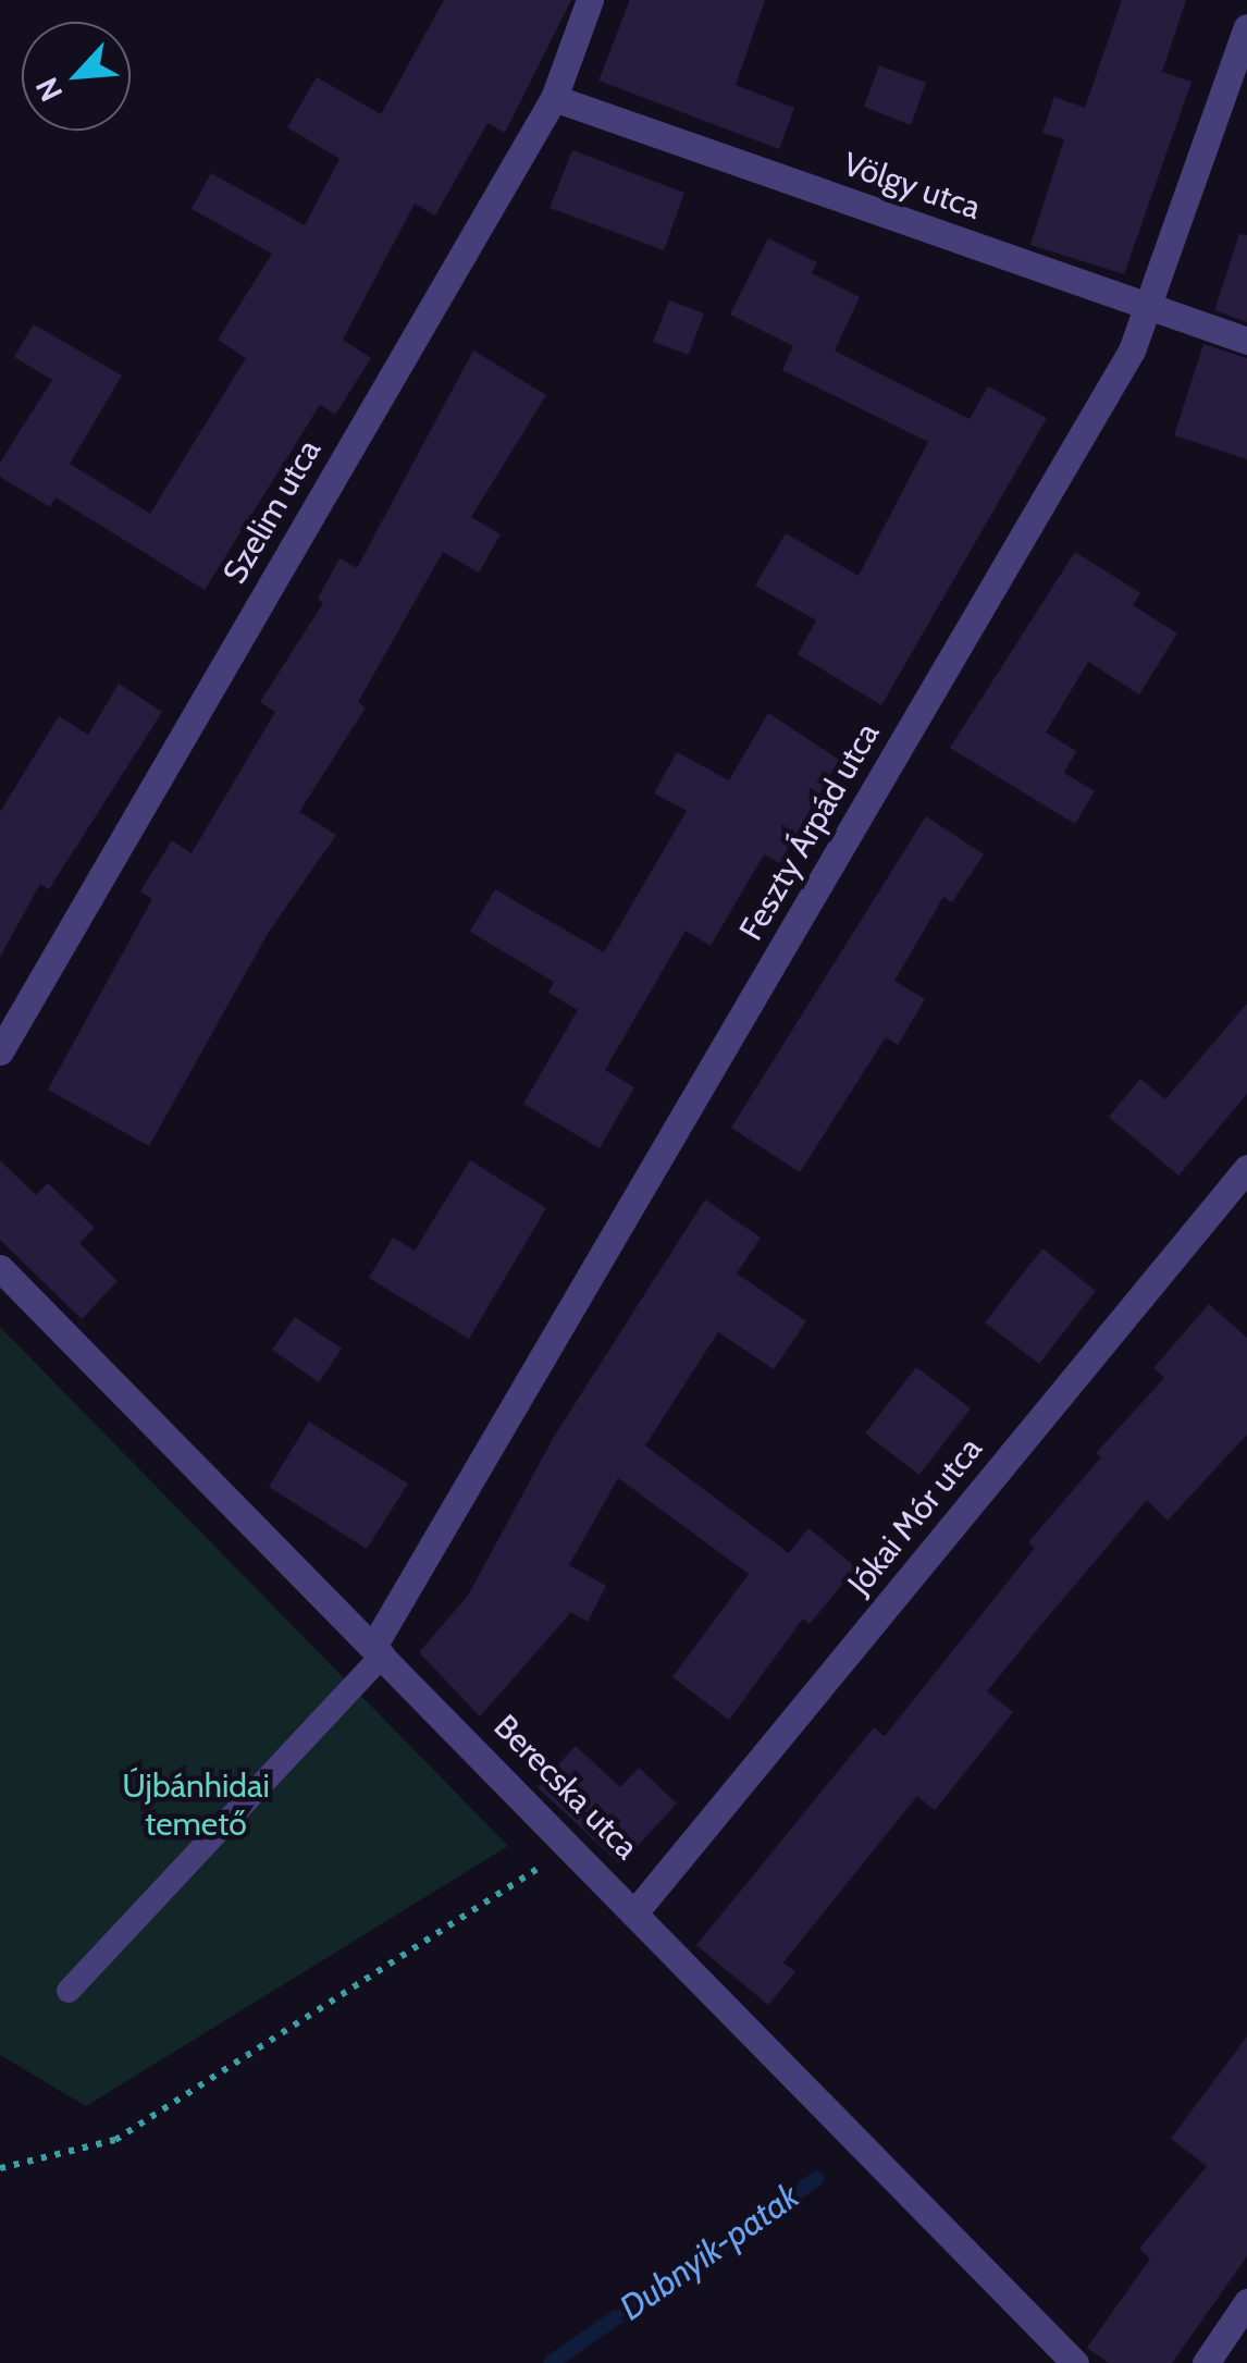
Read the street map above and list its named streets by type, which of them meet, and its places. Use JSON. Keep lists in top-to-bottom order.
{
  "streets": {
    "street": [
      "Völgy utca",
      "Szelim utca",
      "Feszty Árpád utca",
      "Jókai Mór utca",
      "Berecska utca"
    ]
  },
  "crossings": [
    ["Völgy utca", "Szelim utca"],
    ["Völgy utca", "Feszty Árpád utca"],
    ["Feszty Árpád utca", "Berecska utca"],
    ["Jókai Mór utca", "Berecska utca"]
  ],
  "water": ["Dubnyik-patak"],
  "parks": ["Újbánhidai temető"],
  "north": "bottom left"
}
